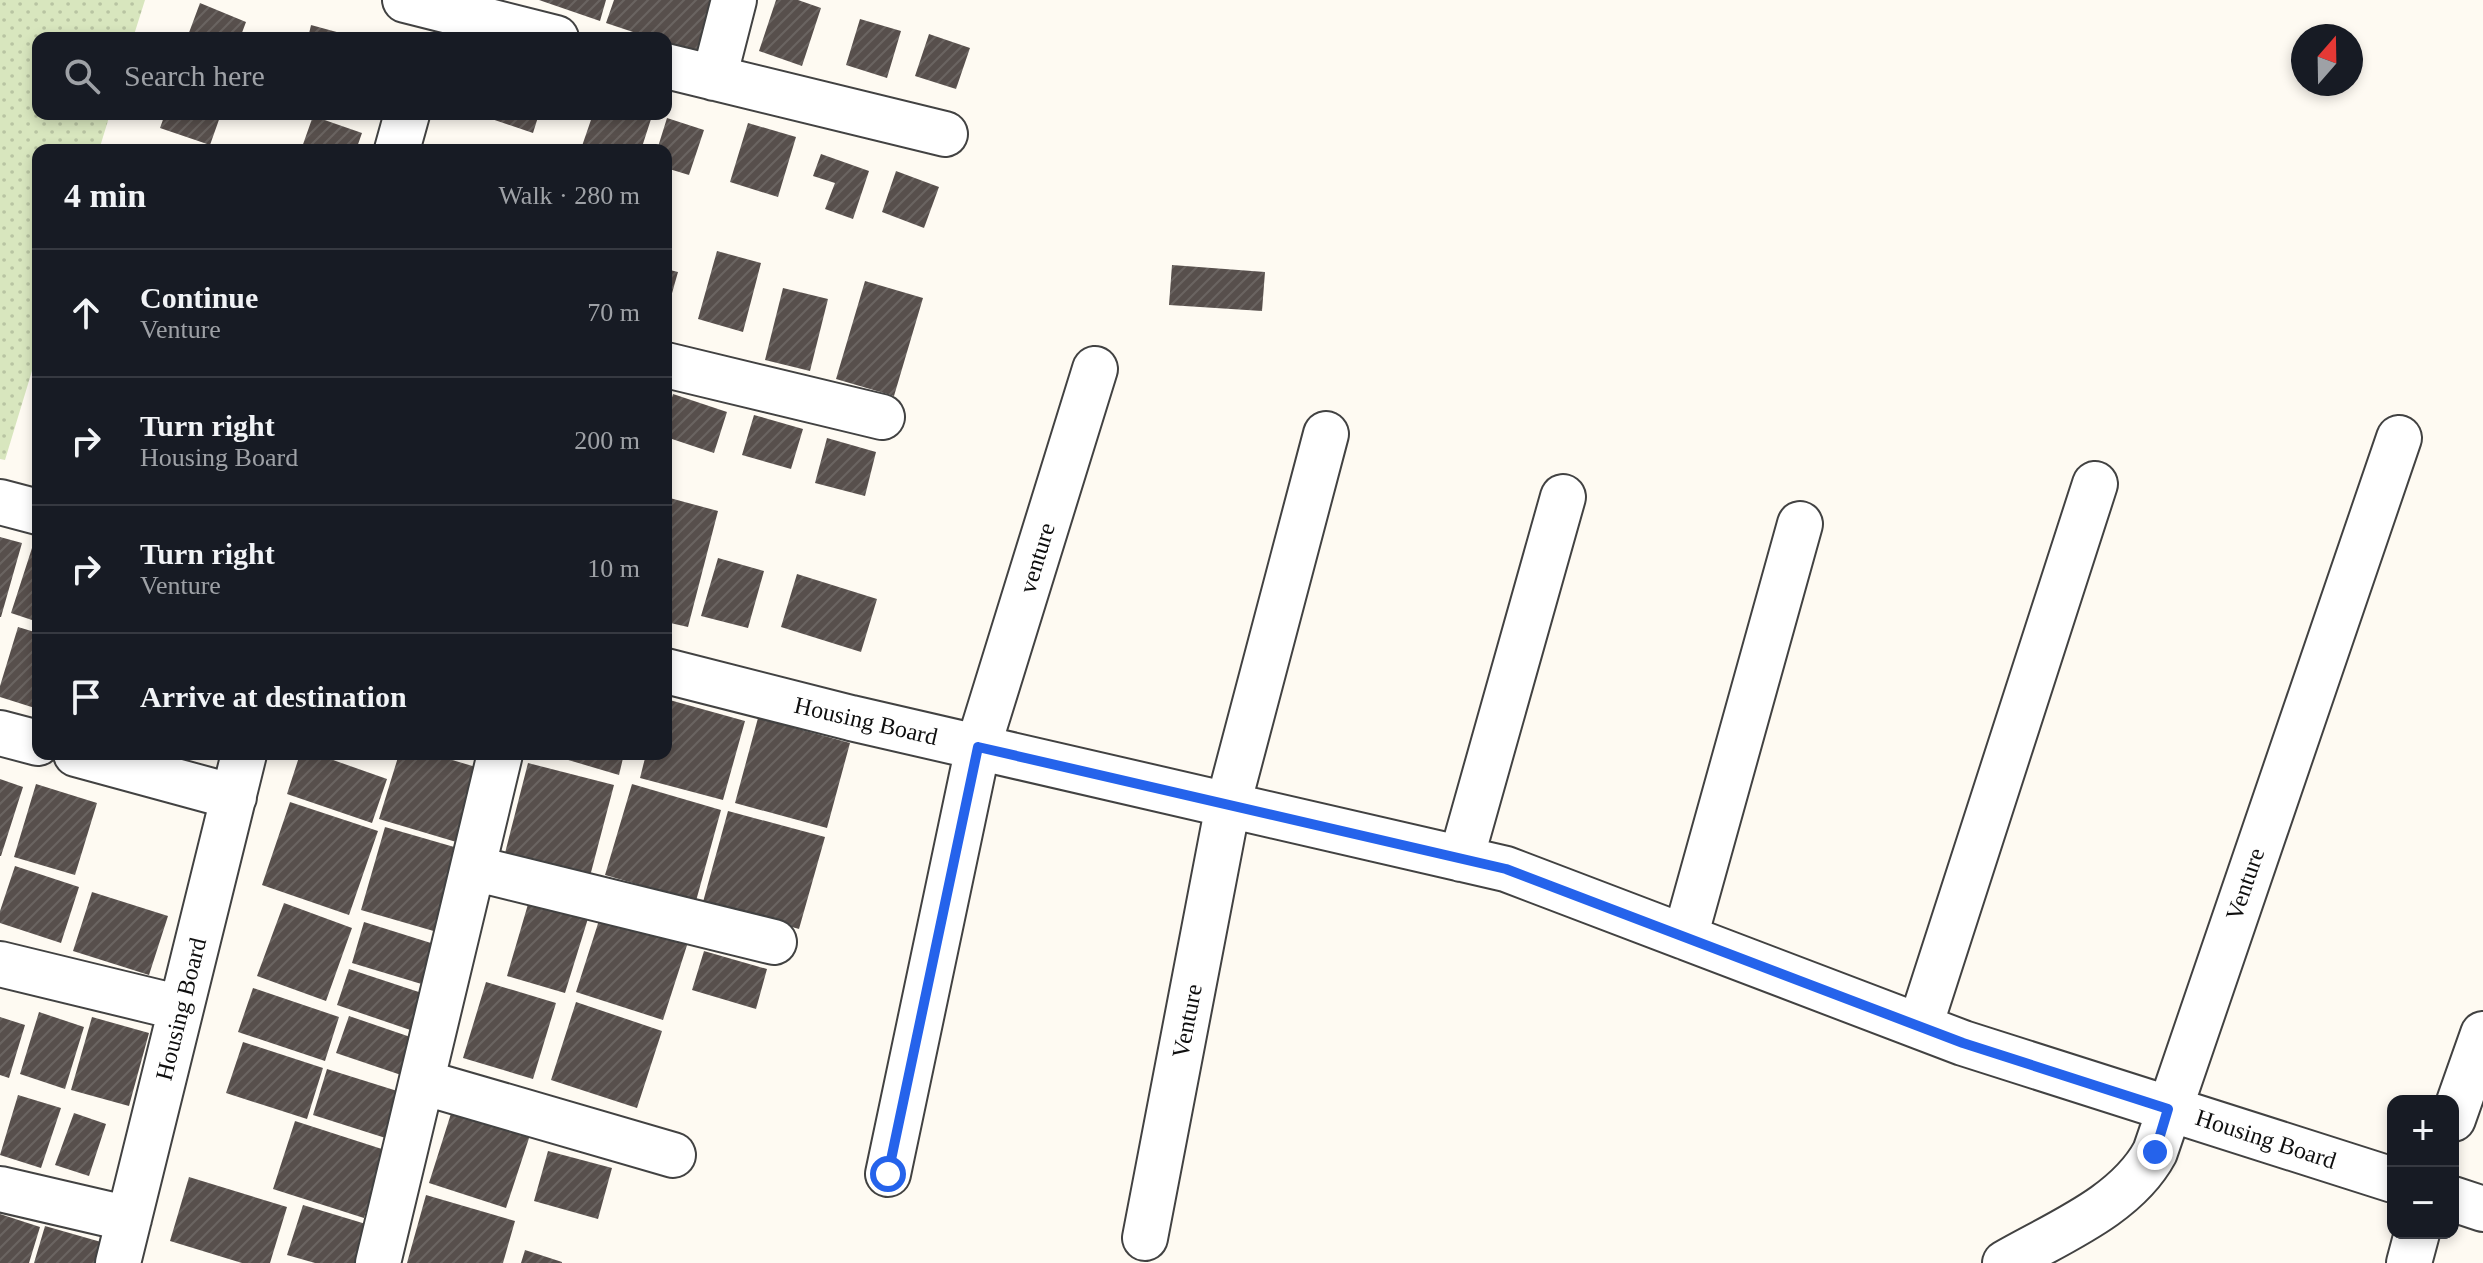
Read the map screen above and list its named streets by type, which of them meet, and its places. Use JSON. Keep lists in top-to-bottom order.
{
  "streets": {
    "street": ["venture", "Housing Board", "Venture"]
  },
  "crossings": [
    ["venture", "Housing Board"],
    ["Housing Board", "Venture"]
  ],
  "north": "top",
  "page": {
    "search": "Search here",
    "heading": ["4 min", "Walk · 280 m"],
    "list": [
      ["Continue", "Venture", "70 m"],
      ["Turn right", "Housing Board", "200 m"],
      ["Turn right", "Venture", "10 m"],
      "Arrive at destination"
    ],
    "map_buttons": ["+", "−"]
  }
}
